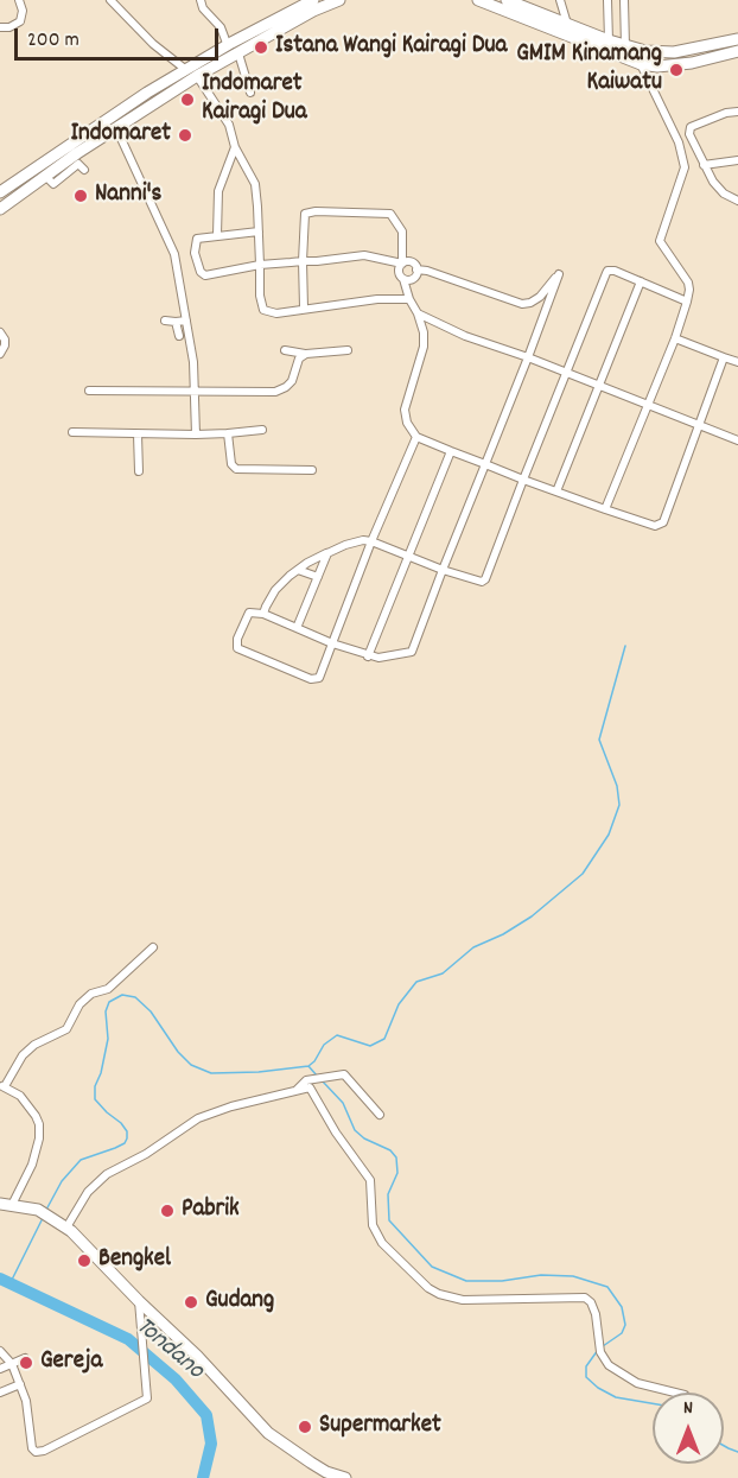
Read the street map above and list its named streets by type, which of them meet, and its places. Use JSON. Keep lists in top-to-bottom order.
{
  "water": ["Tondano"],
  "places": [
    "Istana Wangi Kairagi Dua",
    "GMIM Kinamang Kaiwatu",
    "Indomaret Kairagi Dua",
    "Indomaret",
    "Nanni's",
    "Pabrik",
    "Bengkel",
    "Gudang",
    "Gereja",
    "Supermarket"
  ],
  "scale_bar": "200 m",
  "north": "top"
}
